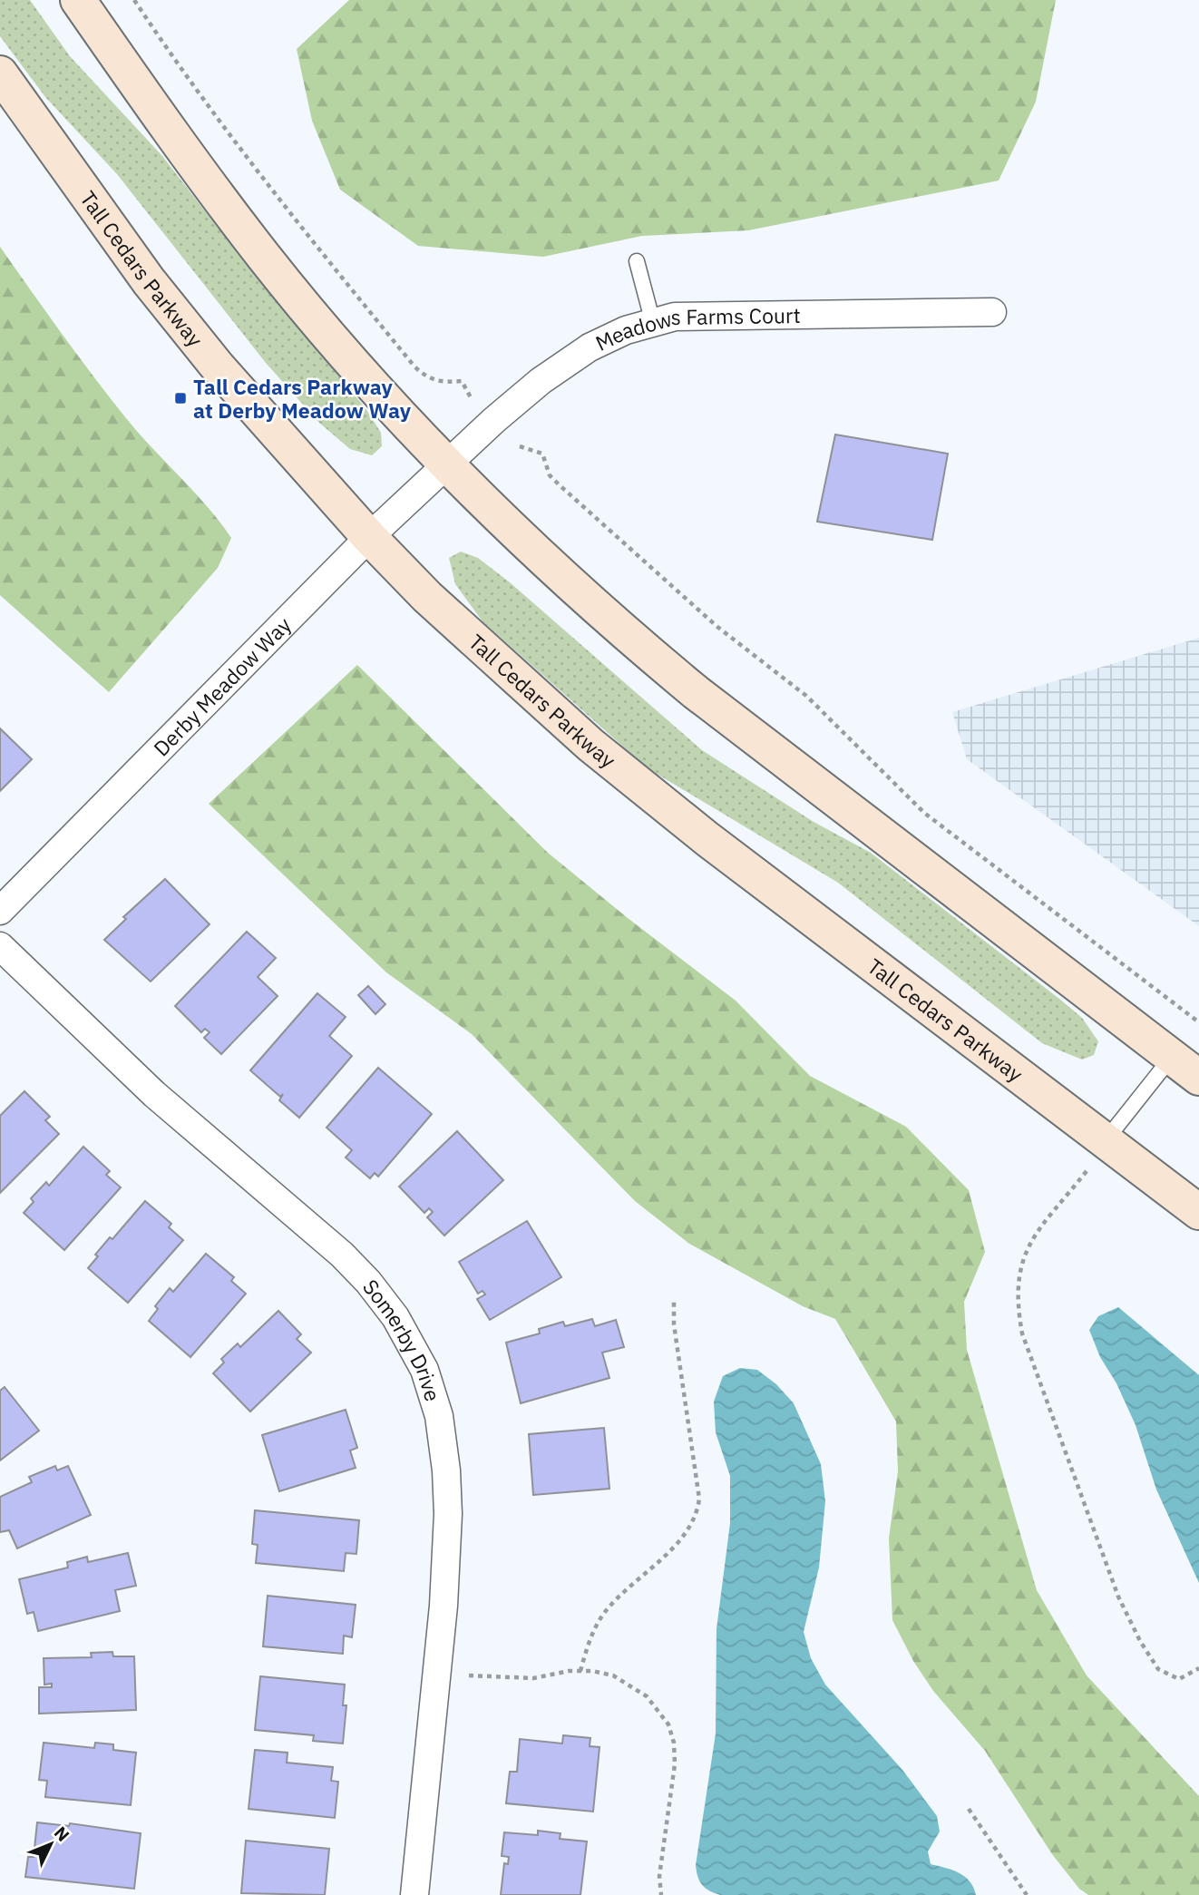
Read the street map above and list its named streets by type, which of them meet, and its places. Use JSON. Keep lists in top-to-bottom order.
{
  "streets": {
    "main road": ["Tall Cedars Parkway"],
    "street": ["Meadows Farms Court", "Derby Meadow Way", "Somerby Drive"]
  },
  "crossings": [
    ["Tall Cedars Parkway", "Derby Meadow Way"],
    ["Meadows Farms Court", "Derby Meadow Way"]
  ],
  "places": {
    "transit": ["Tall Cedars Parkway at Derby Meadow Way"]
  },
  "north": "top right"
}
